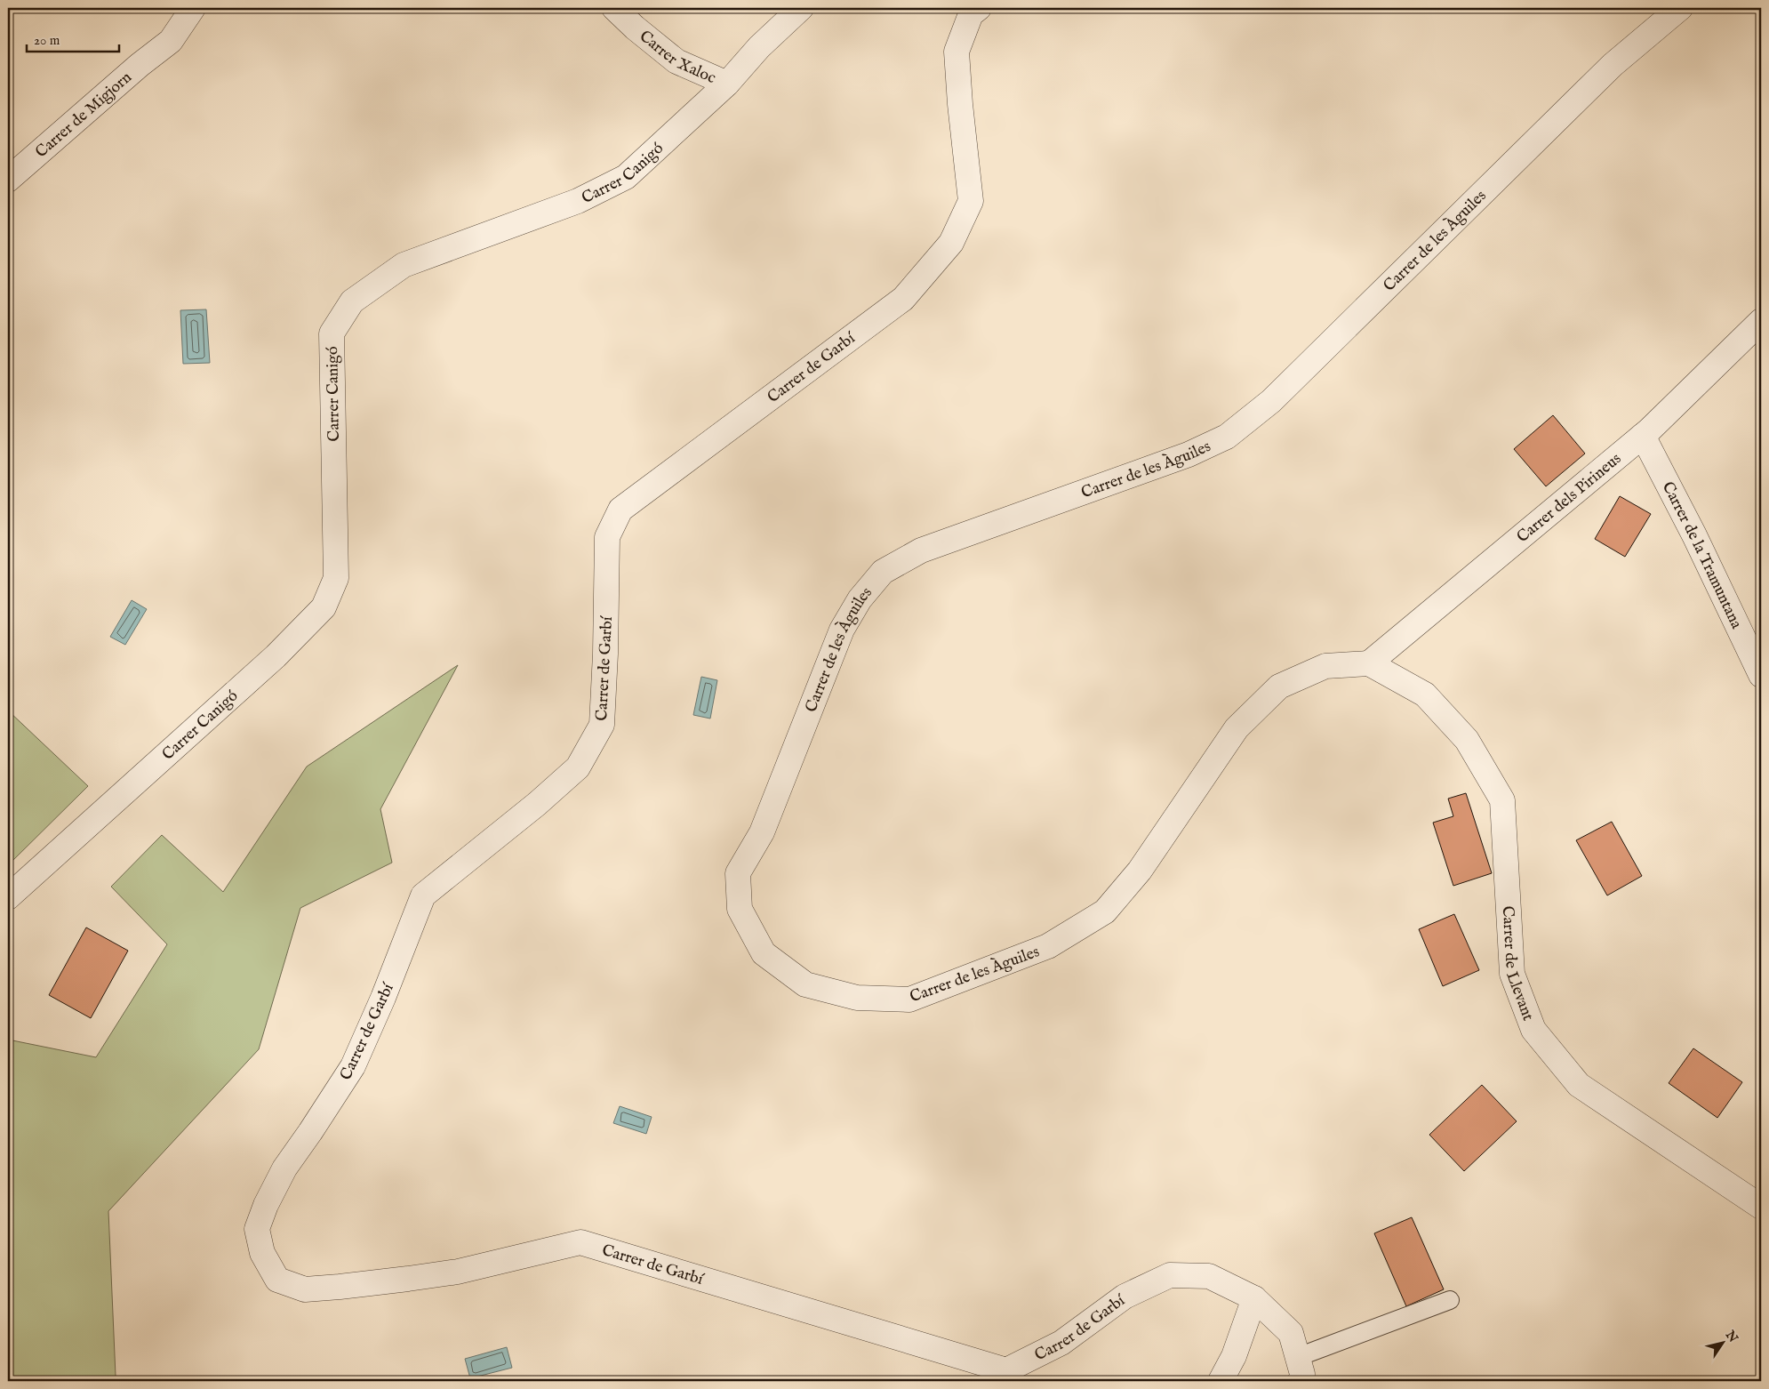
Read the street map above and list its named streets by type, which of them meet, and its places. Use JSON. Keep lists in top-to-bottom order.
{
  "streets": {
    "street": [
      "Carrer Xaloc",
      "Carrer de Migjorn",
      "Carrer Canigó",
      "Carrer de les Àguiles",
      "Carrer de Garbí",
      "Carrer dels Pirineus",
      "Carrer de la Tramuntana",
      "Carrer de Llevant"
    ]
  },
  "crossings": [
    ["Carrer Xaloc", "Carrer Canigó"],
    ["Carrer de les Àguiles", "Carrer dels Pirineus"],
    ["Carrer de les Àguiles", "Carrer de Llevant"],
    ["Carrer dels Pirineus", "Carrer de la Tramuntana"],
    ["Carrer dels Pirineus", "Carrer de Llevant"]
  ],
  "scale_bar": "20 m",
  "north": "top right"
}
